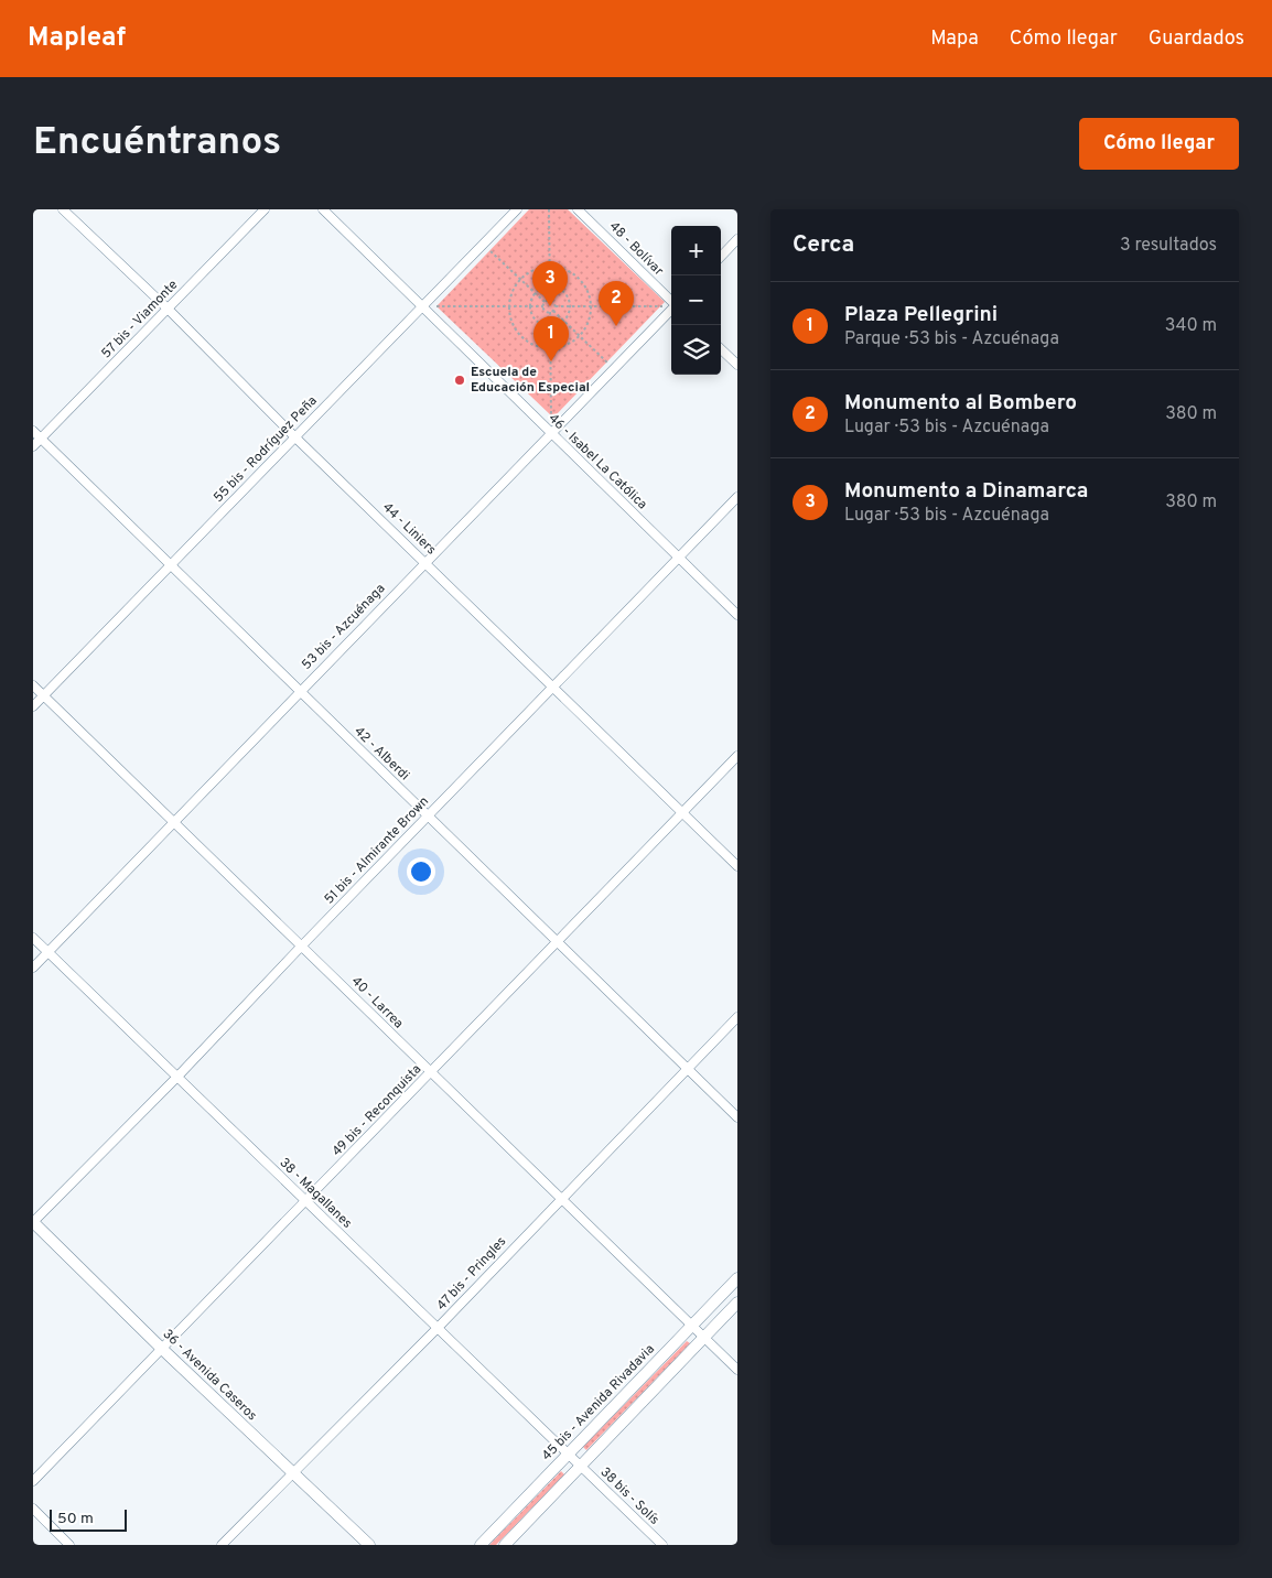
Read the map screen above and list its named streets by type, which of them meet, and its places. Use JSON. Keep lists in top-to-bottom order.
{
  "streets": {
    "main road": ["36 - Avenida Caseros", "45 bis - Avenida Rivadavia"],
    "street": [
      "48 - Bolívar",
      "57 bis - Viamonte",
      "55 bis - Rodríguez Peña",
      "46 - Isabel La Católica",
      "44 - Liniers",
      "53 bis - Azcuénaga",
      "42 - Alberdi",
      "51 bis - Almirante Brown",
      "40 - Larrea",
      "49 bis - Reconquista",
      "38 - Magallanes",
      "47 bis - Pringles",
      "38 bis - Solís"
    ]
  },
  "crossings": [
    ["57 bis - Viamonte", "44 - Liniers"],
    ["57 bis - Viamonte", "42 - Alberdi"],
    ["55 bis - Rodríguez Peña", "46 - Isabel La Católica"],
    ["55 bis - Rodríguez Peña", "44 - Liniers"],
    ["55 bis - Rodríguez Peña", "42 - Alberdi"],
    ["55 bis - Rodríguez Peña", "40 - Larrea"],
    ["46 - Isabel La Católica", "53 bis - Azcuénaga"],
    ["46 - Isabel La Católica", "51 bis - Almirante Brown"],
    ["44 - Liniers", "53 bis - Azcuénaga"],
    ["44 - Liniers", "51 bis - Almirante Brown"],
    ["44 - Liniers", "49 bis - Reconquista"],
    ["53 bis - Azcuénaga", "42 - Alberdi"],
    ["53 bis - Azcuénaga", "40 - Larrea"],
    ["53 bis - Azcuénaga", "38 - Magallanes"],
    ["42 - Alberdi", "51 bis - Almirante Brown"],
    ["42 - Alberdi", "49 bis - Reconquista"],
    ["42 - Alberdi", "47 bis - Pringles"],
    ["51 bis - Almirante Brown", "40 - Larrea"],
    ["51 bis - Almirante Brown", "38 - Magallanes"],
    ["51 bis - Almirante Brown", "36 - Avenida Caseros"],
    ["40 - Larrea", "49 bis - Reconquista"],
    ["40 - Larrea", "47 bis - Pringles"],
    ["40 - Larrea", "45 bis - Avenida Rivadavia"],
    ["49 bis - Reconquista", "38 - Magallanes"],
    ["49 bis - Reconquista", "36 - Avenida Caseros"],
    ["38 - Magallanes", "47 bis - Pringles"],
    ["38 - Magallanes", "45 bis - Avenida Rivadavia"],
    ["38 - Magallanes", "38 bis - Solís"],
    ["47 bis - Pringles", "36 - Avenida Caseros"]
  ],
  "places": ["Escuela de Educación Especial"],
  "scale_bar": "50 m",
  "page": {
    "header": "Mapleaf",
    "nav": ["Mapa", "Cómo llegar", "Guardados"],
    "buttons": "Cómo llegar",
    "title": "Encuéntranos",
    "heading": ["Cerca", "3 resultados"],
    "map_buttons": ["+", "−"],
    "pins": ["3", "2", "1"],
    "list": [
      {
        "mark": "1",
        "name": "Plaza Pellegrini",
        "note": "Parque · 53 bis - Azcuénaga",
        "value": "340 m"
      },
      {
        "mark": "2",
        "name": "Monumento al Bombero",
        "note": "Lugar · 53 bis - Azcuénaga",
        "value": "380 m"
      },
      {
        "mark": "3",
        "name": "Monumento a Dinamarca",
        "note": "Lugar · 53 bis - Azcuénaga",
        "value": "380 m"
      }
    ],
    "scale": "50 m"
  }
}
